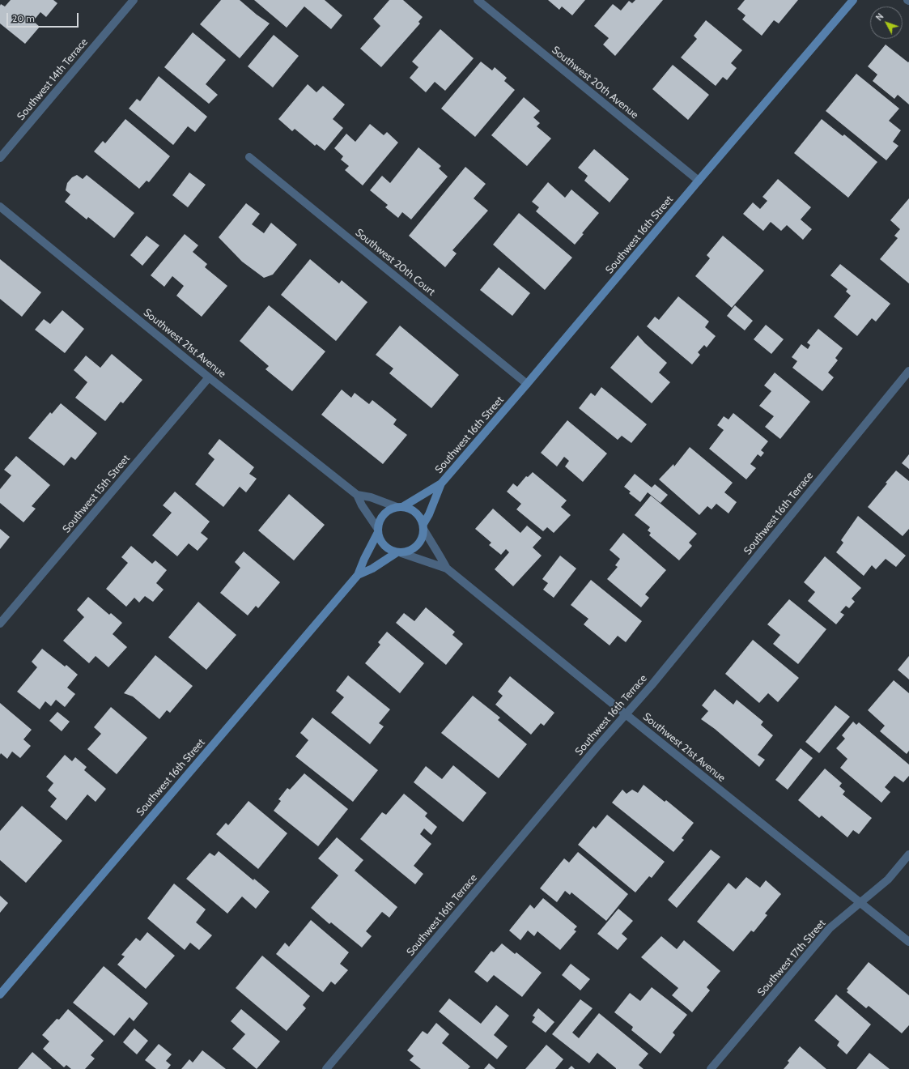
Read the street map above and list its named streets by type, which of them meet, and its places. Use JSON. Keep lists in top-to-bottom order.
{
  "streets": {
    "street": [
      "Southwest 14th Terrace",
      "Southwest 20th Avenue",
      "Southwest 16th Street",
      "Southwest 20th Court",
      "Southwest 21st Avenue",
      "Southwest 15th Street",
      "Southwest 16th Terrace",
      "Southwest 17th Street"
    ]
  },
  "crossings": [
    ["Southwest 20th Avenue", "Southwest 16th Street"],
    ["Southwest 16th Street", "Southwest 20th Court"],
    ["Southwest 16th Street", "Southwest 21st Avenue"],
    ["Southwest 21st Avenue", "Southwest 15th Street"],
    ["Southwest 21st Avenue", "Southwest 16th Terrace"],
    ["Southwest 21st Avenue", "Southwest 17th Street"]
  ],
  "scale_bar": "20 m",
  "north": "top left"
}
